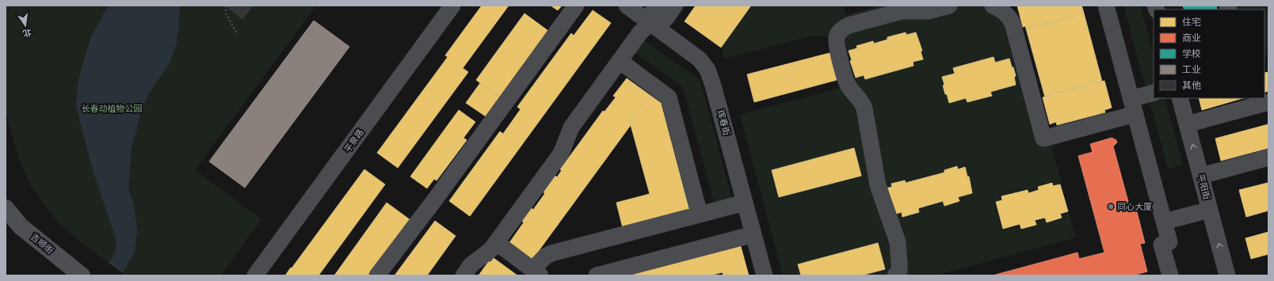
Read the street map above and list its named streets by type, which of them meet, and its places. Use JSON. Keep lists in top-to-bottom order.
{
  "streets": {
    "main road": ["吉顺街"],
    "street": ["珲春街", "平泉路", "平阳街"]
  },
  "parks": ["长春动植物公园"],
  "places": ["同心大厦"],
  "legend": [
    "住宅",
    "商业",
    "学校",
    "工业",
    "其他"
  ],
  "north": "bottom"
}
